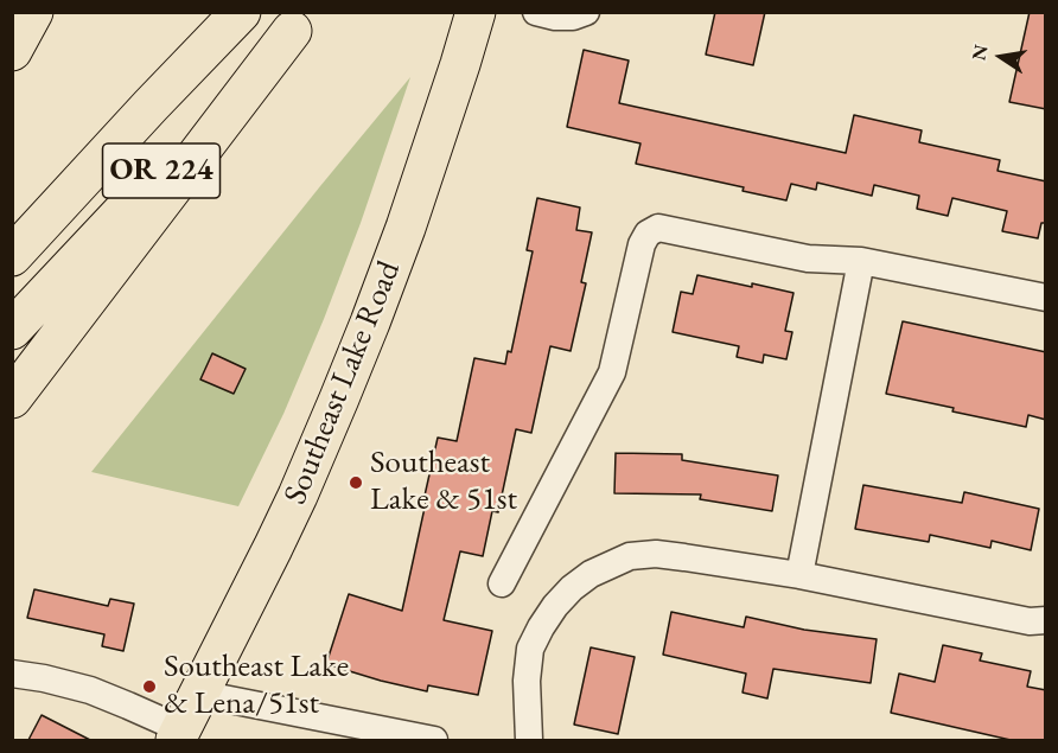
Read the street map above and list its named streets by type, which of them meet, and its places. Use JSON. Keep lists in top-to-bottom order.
{
  "streets": {
    "main road": ["OR 224", "Southeast Lake Road"]
  },
  "places": ["Southeast Lake & 51st", "Southeast Lake & Lena/51st"],
  "north": "left"
}
